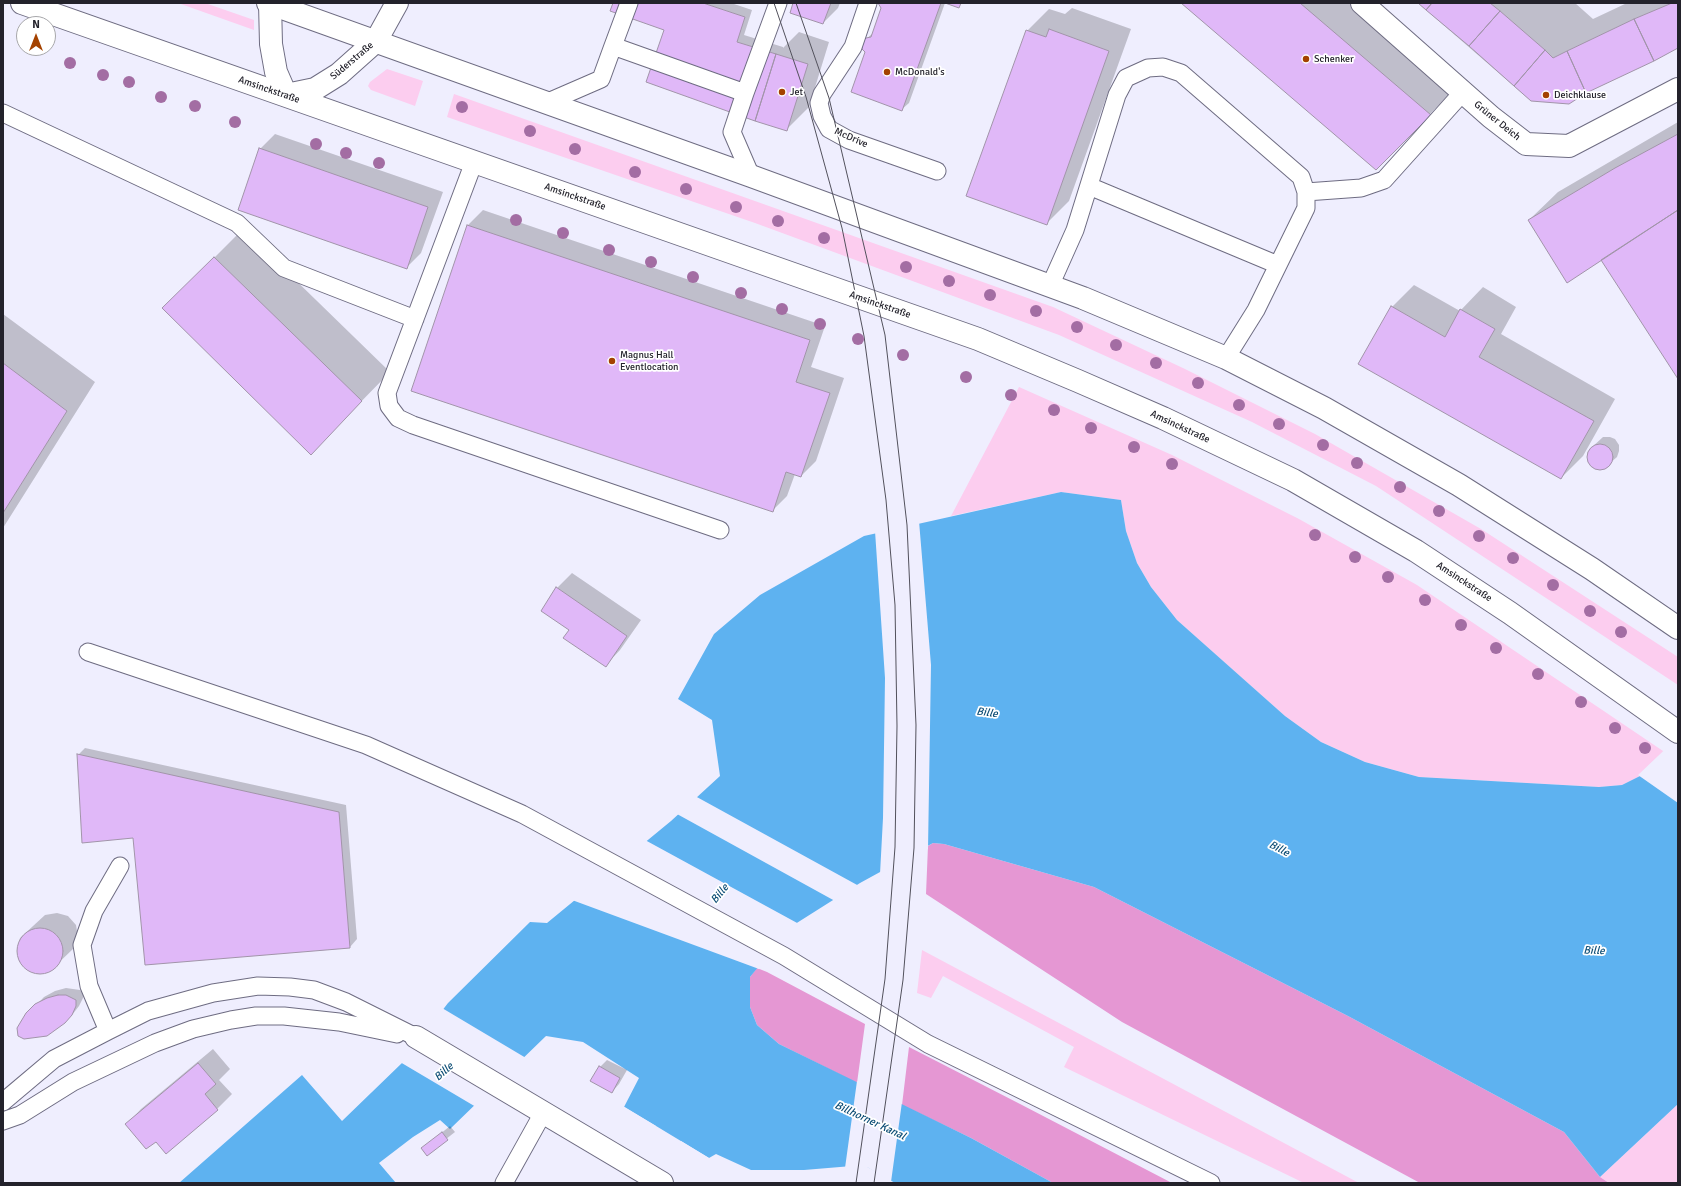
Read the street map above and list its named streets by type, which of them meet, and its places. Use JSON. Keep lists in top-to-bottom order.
{
  "streets": {
    "main road": ["Süderstraße", "Amsinckstraße", "Grüner Deich"],
    "lane": ["McDrive"]
  },
  "crossings": [
    ["Süderstraße", "Amsinckstraße"]
  ],
  "water": ["Bille", "Billhorner Kanal"],
  "places": [
    "Schenker",
    "McDonald's",
    "Jet",
    "Deichklause",
    "Magnus Hall Eventlocation"
  ],
  "north": "top"
}
